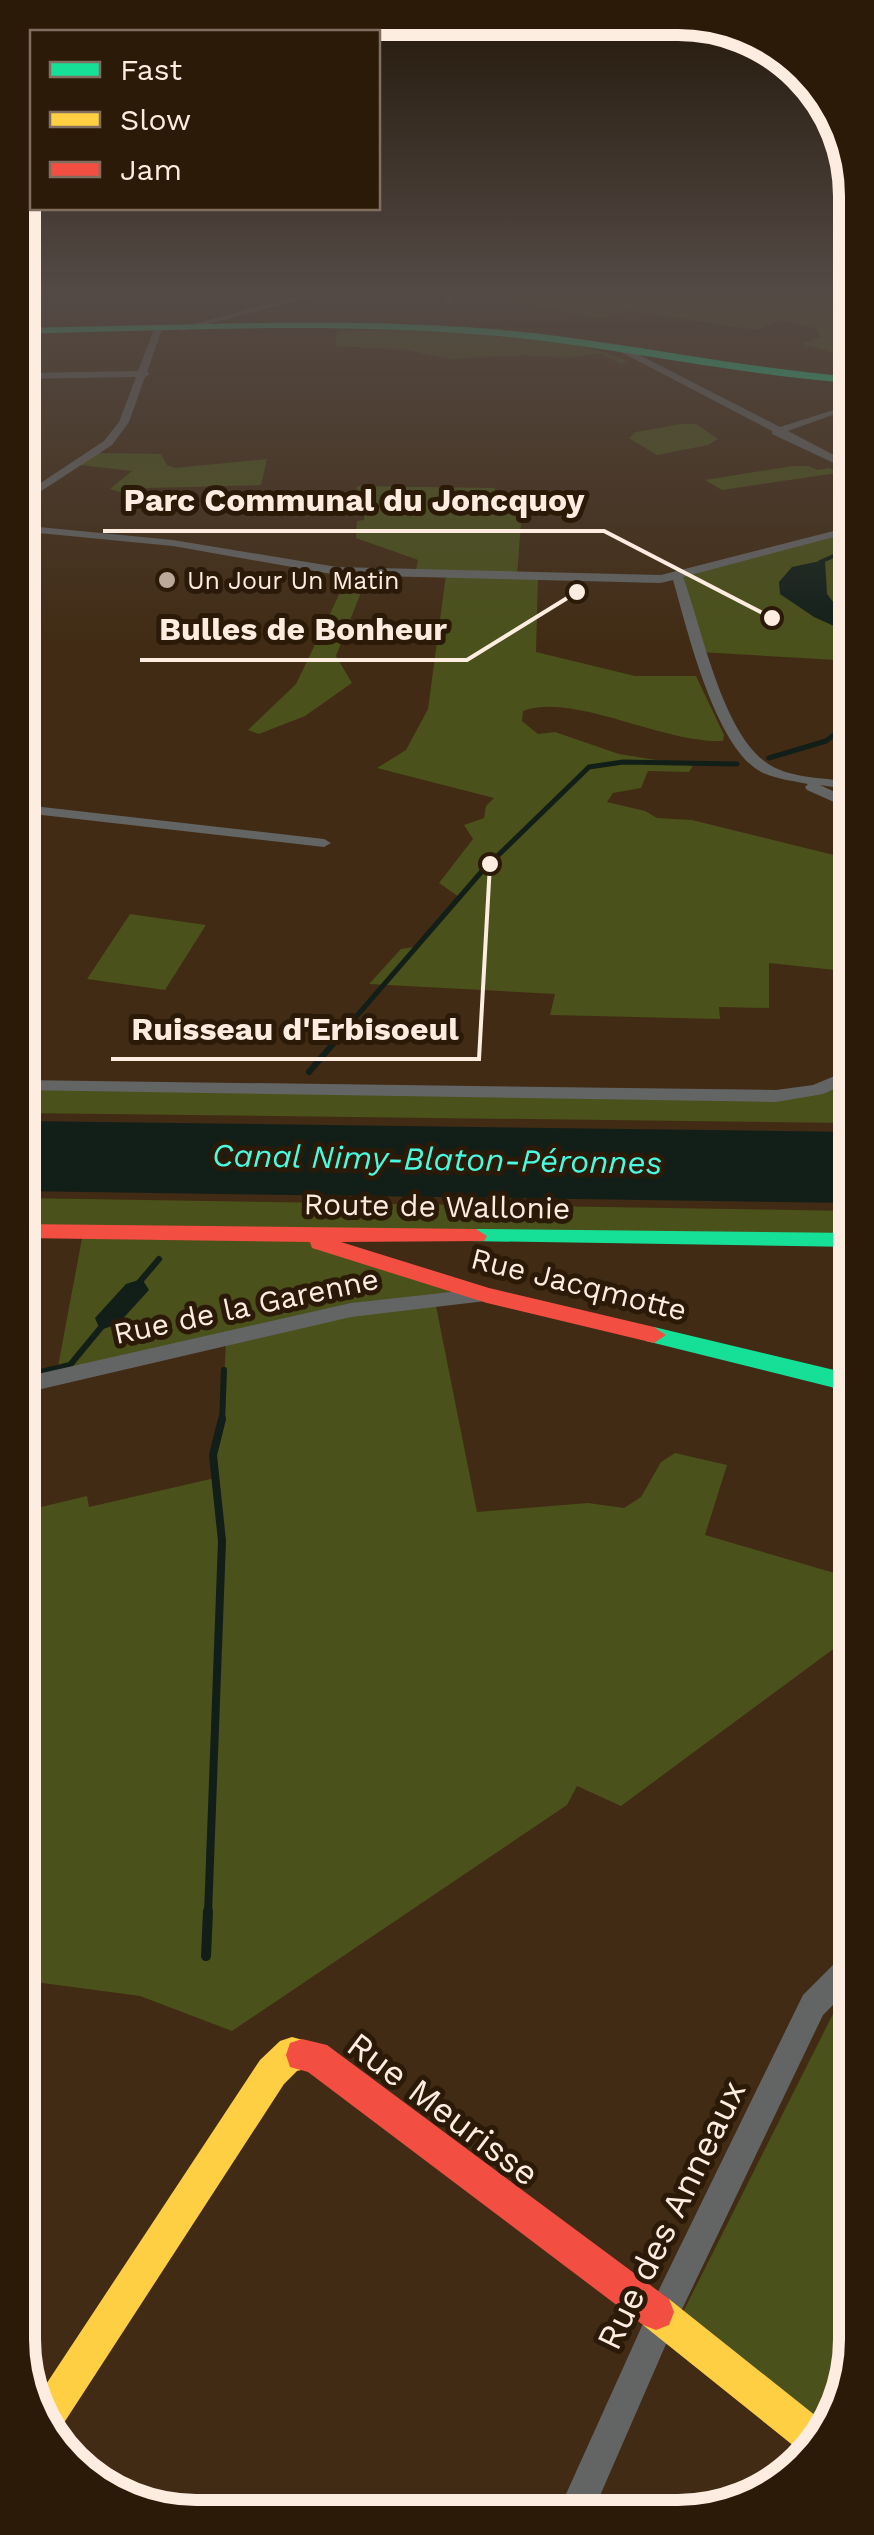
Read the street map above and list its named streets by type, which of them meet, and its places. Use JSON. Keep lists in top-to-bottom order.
{
  "streets": {
    "main road": ["Route de Wallonie", "Rue Jacqmotte", "Rue Meurisse"],
    "street": ["Rue de la Garenne", "Rue des Anneaux"]
  },
  "crossings": [
    ["Route de Wallonie", "Rue Jacqmotte"],
    ["Rue Jacqmotte", "Rue de la Garenne"],
    ["Rue Meurisse", "Rue des Anneaux"]
  ],
  "water": ["Canal Nimy-Blaton-Péronnes"],
  "places": [
    "Un Jour Un Matin",
    "Bulles de Bonheur",
    "Parc Communal du Joncquoy",
    "Ruisseau d'Erbisoeul"
  ],
  "legend": ["Fast", "Slow", "Jam"]
}
